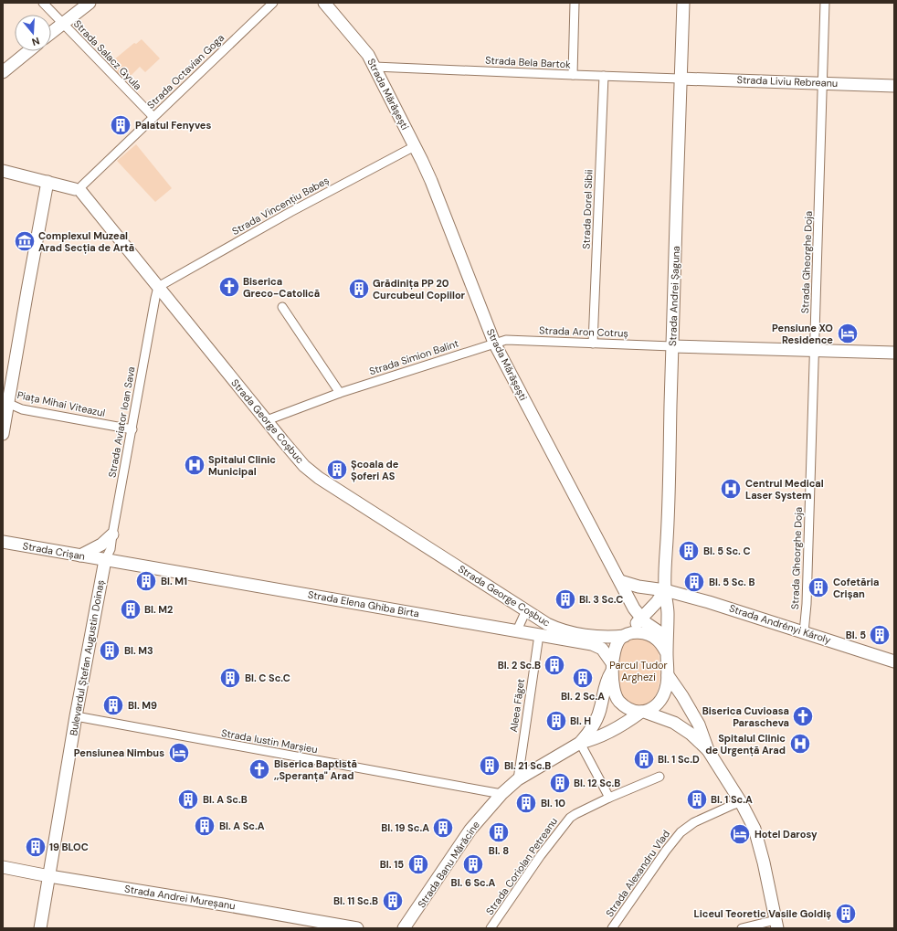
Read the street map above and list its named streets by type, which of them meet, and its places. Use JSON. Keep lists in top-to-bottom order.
{
  "streets": {
    "street": [
      "Strada Salacz Gyula",
      "Strada Bela Bartok",
      "Strada Octavian Goga",
      "Strada Liviu Rebreanu",
      "Strada Mărășești",
      "Strada Vincențiu Babeș",
      "Strada Dorel Sibii",
      "Strada Gheorghe Doja",
      "Strada Andrei Șaguna",
      "Strada Aron Cotruș",
      "Strada Simion Balint",
      "Piața Mihai Viteazul",
      "Strada George Coșbuc",
      "Strada Aviator Ioan Sava",
      "Strada Crișan",
      "Strada Elena Ghiba Birta",
      "Strada Andrényi Károly",
      "Bulevardul Ștefan Augustin Doinaș",
      "Aleea Făget",
      "Strada Iustin Marșieu",
      "Strada Banu Mărăcine",
      "Strada Coriolan Petreanu",
      "Strada Alexandru Vlad",
      "Strada Andrei Mureșanu"
    ]
  },
  "crossings": [
    ["Strada Salacz Gyula", "Strada Octavian Goga"],
    ["Strada Bela Bartok", "Strada Liviu Rebreanu"],
    ["Strada Bela Bartok", "Strada Mărășești"],
    ["Strada Bela Bartok", "Strada Dorel Sibii"],
    ["Strada Bela Bartok", "Strada Andrei Șaguna"],
    ["Strada Octavian Goga", "Strada George Coșbuc"],
    ["Strada Liviu Rebreanu", "Strada Gheorghe Doja"],
    ["Strada Liviu Rebreanu", "Strada Andrei Șaguna"],
    ["Strada Mărășești", "Strada Vincențiu Babeș"],
    ["Strada Mărășești", "Strada Andrei Șaguna"],
    ["Strada Mărășești", "Strada Aron Cotruș"],
    ["Strada Mărășești", "Strada Simion Balint"],
    ["Strada Vincențiu Babeș", "Strada George Coșbuc"],
    ["Strada Vincențiu Babeș", "Strada Aviator Ioan Sava"],
    ["Strada Dorel Sibii", "Strada Aron Cotruș"],
    ["Strada Gheorghe Doja", "Strada Andrényi Károly"],
    ["Strada Andrei Șaguna", "Strada Aron Cotruș"],
    ["Strada Andrei Șaguna", "Strada George Coșbuc"],
    ["Strada Andrei Șaguna", "Strada Elena Ghiba Birta"],
    ["Strada Andrei Șaguna", "Strada Andrényi Károly"],
    ["Strada Andrei Șaguna", "Strada Banu Mărăcine"],
    ["Strada Aron Cotruș", "Strada Simion Balint"],
    ["Strada Simion Balint", "Strada George Coșbuc"],
    ["Piața Mihai Viteazul", "Strada Aviator Ioan Sava"],
    ["Strada George Coșbuc", "Strada Aviator Ioan Sava"],
    ["Strada George Coșbuc", "Strada Elena Ghiba Birta"],
    ["Strada George Coșbuc", "Strada Banu Mărăcine"],
    ["Strada Aviator Ioan Sava", "Strada Crișan"],
    ["Strada Aviator Ioan Sava", "Strada Elena Ghiba Birta"],
    ["Strada Aviator Ioan Sava", "Bulevardul Ștefan Augustin Doinaș"],
    ["Strada Crișan", "Strada Elena Ghiba Birta"],
    ["Strada Crișan", "Bulevardul Ștefan Augustin Doinaș"],
    ["Strada Elena Ghiba Birta", "Bulevardul Ștefan Augustin Doinaș"],
    ["Strada Elena Ghiba Birta", "Aleea Făget"],
    ["Strada Elena Ghiba Birta", "Strada Banu Mărăcine"],
    ["Bulevardul Ștefan Augustin Doinaș", "Strada Iustin Marșieu"],
    ["Bulevardul Ștefan Augustin Doinaș", "Strada Andrei Mureșanu"],
    ["Aleea Făget", "Strada Banu Mărăcine"],
    ["Strada Iustin Marșieu", "Strada Banu Mărăcine"]
  ],
  "parks": ["Parcul Tudor Arghezi"],
  "places": {
    "building": [
      "Palatul Fenyves",
      "Grădinița PP 20 Curcubeul Copiilor",
      "Școala de Șoferi AS",
      "Bl. 5 Sc. C",
      "Bl. M1",
      "Bl. 5 Sc. B",
      "Cofetăria Crișan",
      "Bl. 3 Sc.C",
      "Bl. M2",
      "Bl. 5",
      "Bl. M3",
      "Bl. 2 Sc.B",
      "Bl. C Sc.C",
      "Bl. 2 Sc.A",
      "Bl. M9",
      "Bl. H",
      "Bl. 1 Sc.D",
      "Bl. 21 Sc.B",
      "Bl. 12 Sc.B",
      "Bl. A Sc.B",
      "Bl. 1 Sc.A",
      "Bl. 10",
      "Bl. A Sc.A",
      "Bl. 19 Sc.A",
      "Bl. 8",
      "19 BLOC",
      "Bl. 15",
      "Bl. 6 Sc.A",
      "Bl. 11 Sc.B",
      "Liceul Teoretic Vasile Goldiș"
    ],
    "museum": ["Complexul Muzeal Arad Secția de Artă"],
    "church": ["Biserica Greco-Catolică", "Biserica Cuvioasa Parascheva", "Biserica Baptistă ,,Speranța\" Arad"],
    "hotel": ["Pensiune XO Residence", "Pensiunea Nimbus", "Hotel Darosy"],
    "hospital": ["Spitalul Clinic Municipal", "Centrul Medical Laser System", "Spitalul Clinic de Urgență Arad"]
  },
  "north": "bottom"
}
